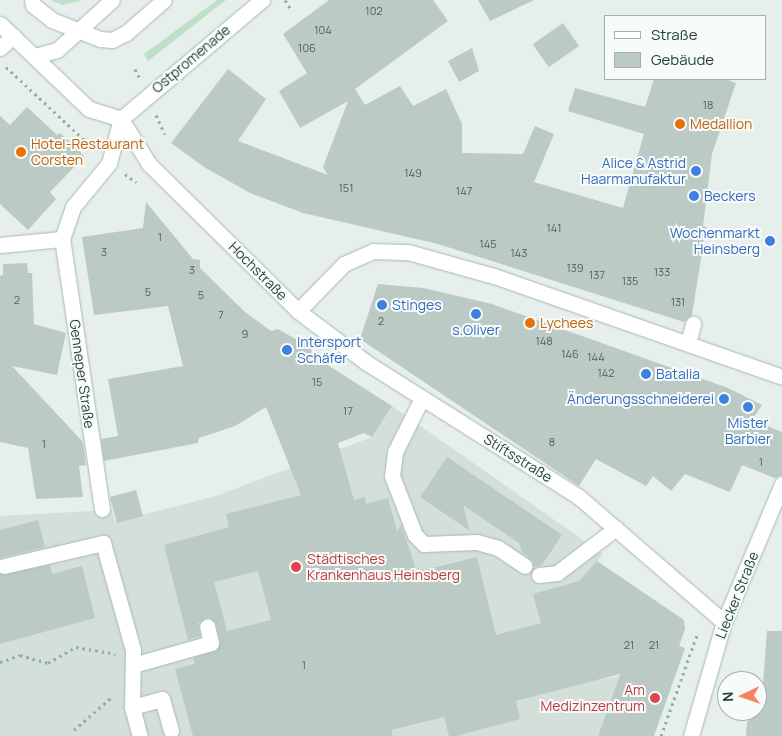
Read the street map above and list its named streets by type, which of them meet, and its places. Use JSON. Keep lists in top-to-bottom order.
{
  "streets": {
    "street": [
      "Ostpromenade",
      "Hochstraße",
      "Genneper Straße",
      "Stiftsstraße",
      "Liecker Straße"
    ]
  },
  "crossings": [
    ["Ostpromenade", "Hochstraße"],
    ["Ostpromenade", "Genneper Straße"],
    ["Hochstraße", "Genneper Straße"],
    ["Hochstraße", "Stiftsstraße"],
    ["Stiftsstraße", "Liecker Straße"]
  ],
  "places": [
    "Medallion",
    "Hotel-Restaurant Corsten",
    "Alice & Astrid Haarmanufaktur",
    "Beckers",
    "Wochenmarkt Heinsberg",
    "Stinges",
    "s.Oliver",
    "Lychees",
    "Intersport Schäfer",
    "Batalia",
    "Änderungsschneiderei",
    "Mister Barbier",
    "Städtisches Krankenhaus Heinsberg",
    "Am Medizinzentrum"
  ],
  "house_numbers": [
    "102",
    "104",
    "106",
    "18",
    "149",
    "151",
    "147",
    "141",
    "1",
    "145",
    "3",
    "143",
    "139",
    "3",
    "133",
    "137",
    "135",
    "5",
    "5",
    "2",
    "131",
    "7",
    "2",
    "9",
    "148",
    "146",
    "144",
    "142",
    "15",
    "17",
    "8",
    "1",
    "1",
    "21",
    "21",
    "1"
  ],
  "legend": ["Straße", "Gebäude"],
  "north": "left"
}
